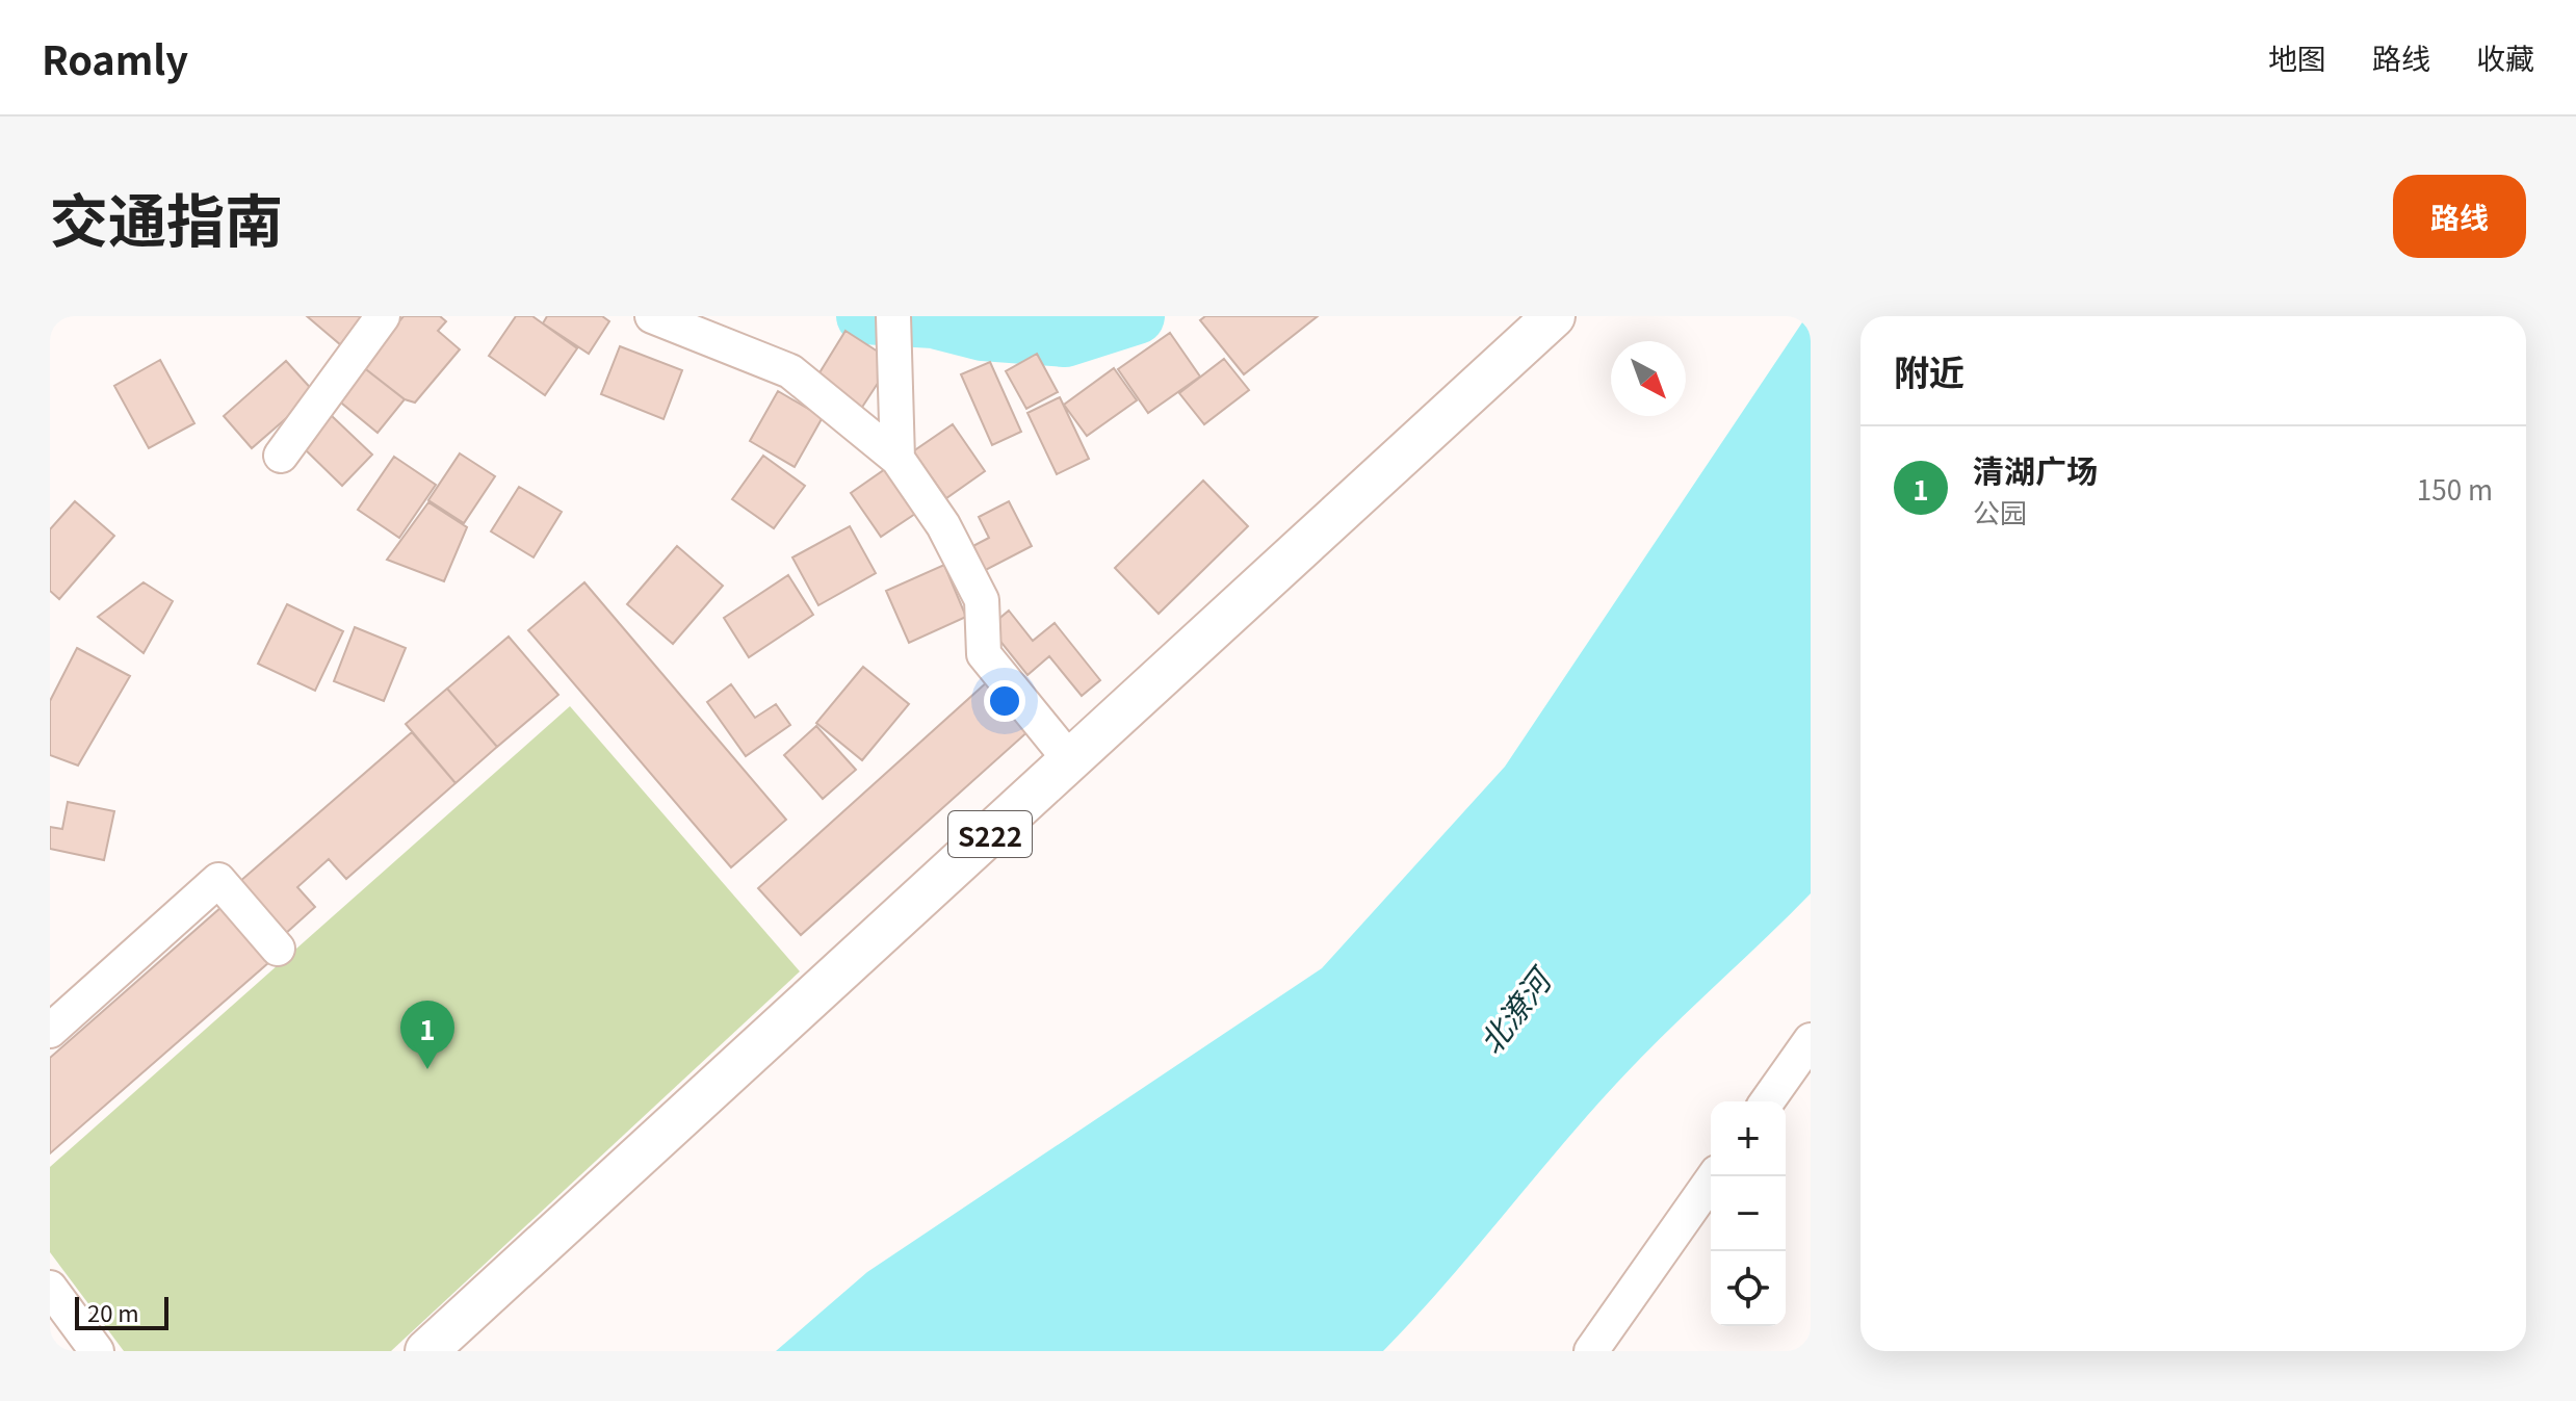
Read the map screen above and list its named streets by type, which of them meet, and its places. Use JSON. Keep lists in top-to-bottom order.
{
  "streets": {
    "main road": ["S222"]
  },
  "water": ["北潦河"],
  "scale_bar": "20 m",
  "north": "bottom right",
  "page": {
    "header": "Roamly",
    "nav": ["地图", "路线", "收藏"],
    "title": "交通指南",
    "buttons": "路线",
    "heading": "附近",
    "list": [
      {
        "mark": "1",
        "name": "清湖广场",
        "note": "公园",
        "value": "150 m"
      }
    ],
    "pins": "1",
    "map_buttons": ["+", "−"],
    "scale": "20 m"
  }
}
